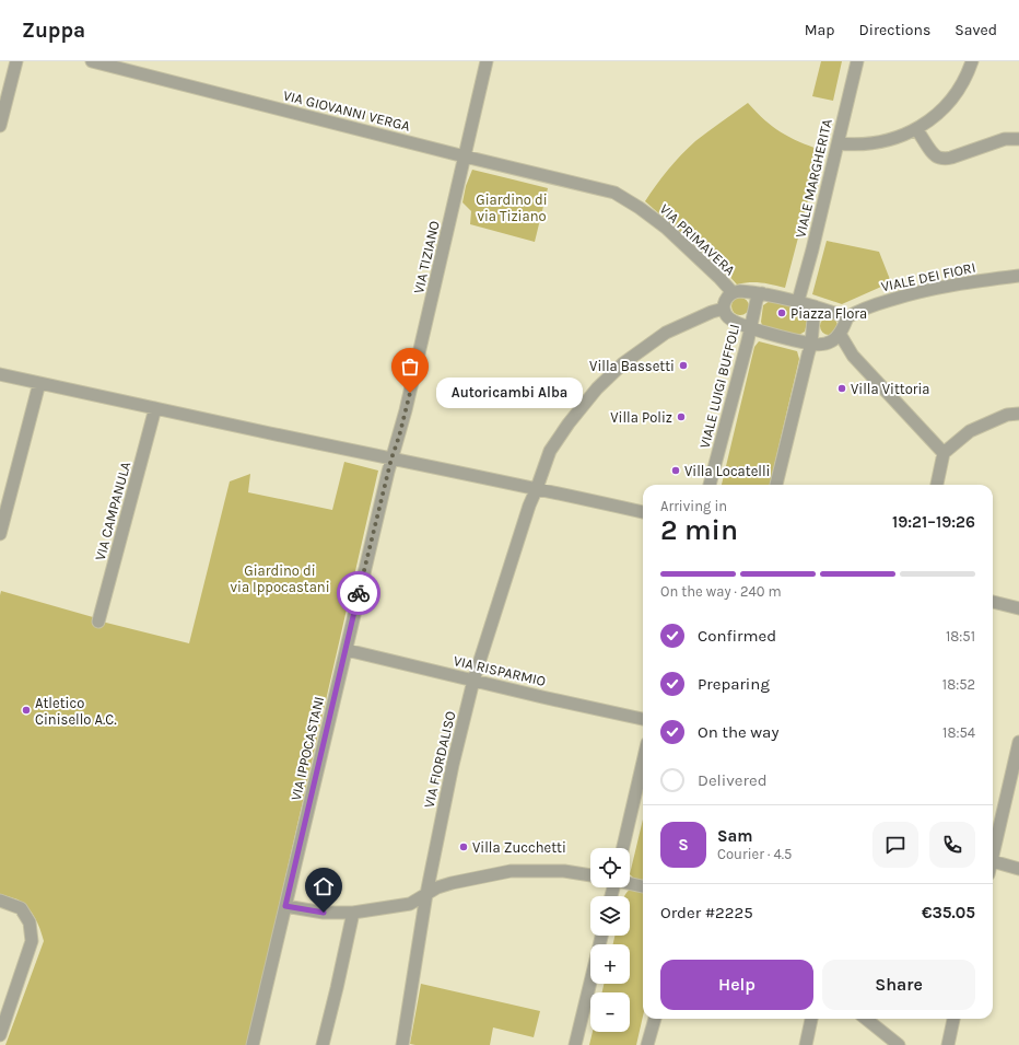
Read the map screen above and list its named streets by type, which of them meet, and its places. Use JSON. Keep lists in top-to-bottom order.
{
  "streets": {
    "street": [
      "VIA GIOVANNI VERGA",
      "VIALE MARGHERITA",
      "VIA PRIMAVERA",
      "VIA TIZIANO",
      "VIALE DEI FIORI",
      "VIALE LUIGI BUFFOLI",
      "VIA CAMPANULA",
      "VIA RISPARMIO",
      "VIA IPPOCASTANI",
      "VIA FIORDALISO"
    ]
  },
  "crossings": [
    ["VIA GIOVANNI VERGA", "VIA PRIMAVERA"],
    ["VIA GIOVANNI VERGA", "VIA TIZIANO"],
    ["VIA TIZIANO", "VIA IPPOCASTANI"],
    ["VIA RISPARMIO", "VIA IPPOCASTANI"],
    ["VIA RISPARMIO", "VIA FIORDALISO"]
  ],
  "parks": ["Giardino di via Tiziano", "Giardino di via Ippocastani"],
  "places": [
    "Piazza Flora",
    "Villa Bassetti",
    "Villa Vittoria",
    "Autoricambi Alba",
    "Villa Poliz",
    "Villa Locatelli",
    "Atletico Cinisello A.C.",
    "Villa Zucchetti"
  ],
  "page": {
    "header": "Zuppa",
    "nav": ["Map", "Directions", "Saved"],
    "bubble": "Autoricambi Alba",
    "heading": ["2 min", "Arriving in", "19:21–19:26"],
    "panel": [
      "Sam",
      "Courier · 4.5",
      "Order #2225",
      "€35.05"
    ],
    "bar": "On the way · 240 m",
    "list": [
      ["Confirmed", "18:51"],
      ["Preparing", "18:52"],
      ["On the way", "18:54"],
      "Delivered"
    ],
    "round": "S",
    "map_buttons": ["+", "−"],
    "buttons": ["Help", "Share"]
  }
}
